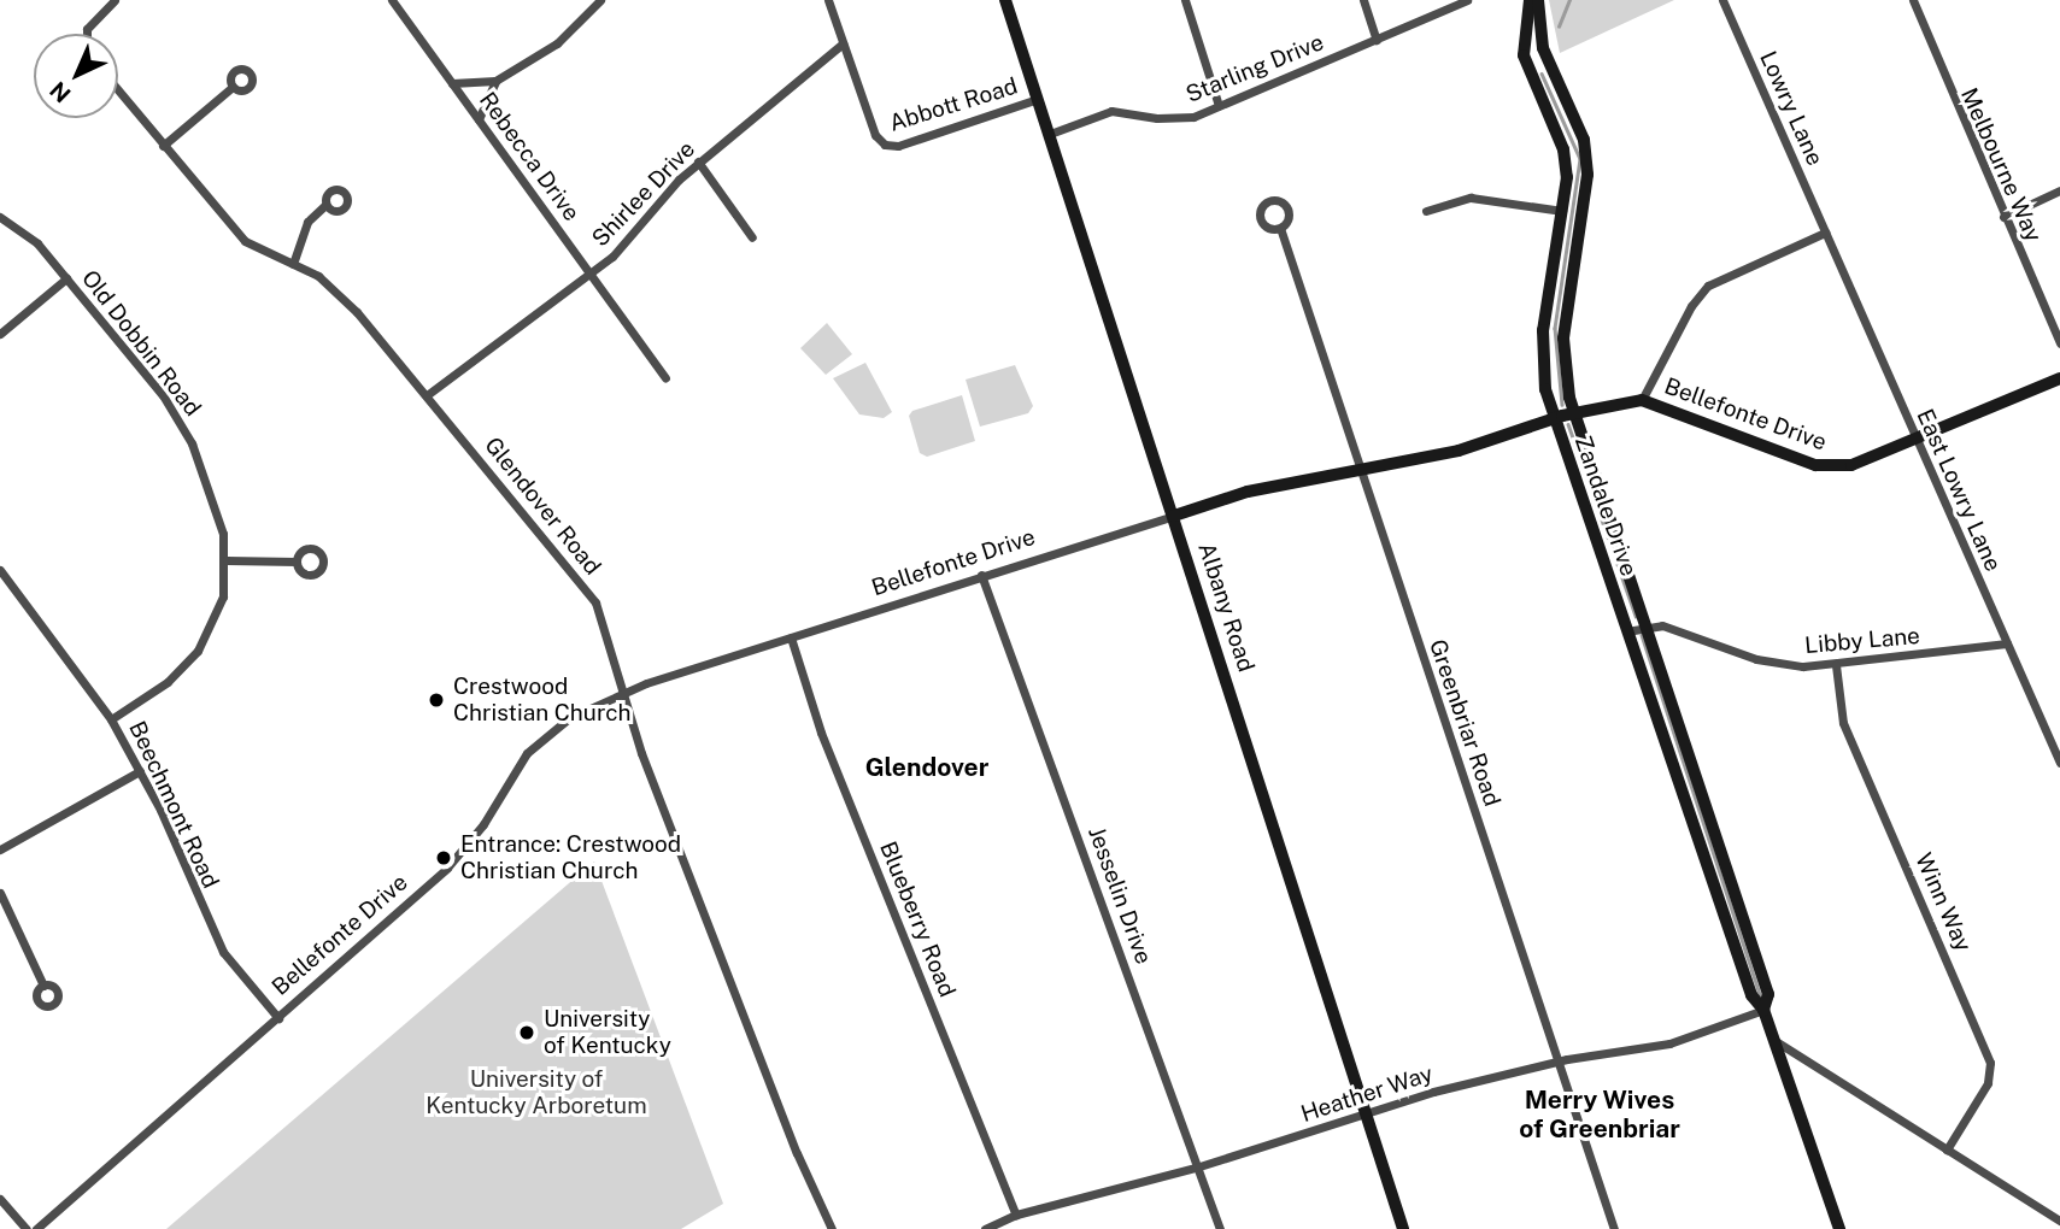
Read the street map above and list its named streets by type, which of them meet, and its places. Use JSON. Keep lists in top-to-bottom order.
{
  "streets": {
    "street": [
      "Starling Drive",
      "Abbott Road",
      "Lowry Lane",
      "Rebecca Drive",
      "Melbourne Way",
      "Shirlee Drive",
      "Old Dobbin Road",
      "Bellefonte Drive",
      "East Lowry Lane",
      "Glendover Road",
      "Zandale Drive",
      "Albany Road",
      "Libby Lane",
      "Greenbriar Road",
      "Beechmont Road",
      "Jesselin Drive",
      "Winn Way",
      "Blueberry Road",
      "Heather Way"
    ]
  },
  "crossings": [
    ["Starling Drive", "Albany Road"],
    ["Abbott Road", "Shirlee Drive"],
    ["Abbott Road", "Albany Road"],
    ["Lowry Lane", "East Lowry Lane"],
    ["Rebecca Drive", "Shirlee Drive"],
    ["Shirlee Drive", "Glendover Road"],
    ["Old Dobbin Road", "Beechmont Road"],
    ["Bellefonte Drive", "East Lowry Lane"],
    ["Bellefonte Drive", "Glendover Road"],
    ["Bellefonte Drive", "Zandale Drive"],
    ["Bellefonte Drive", "Albany Road"],
    ["Bellefonte Drive", "Greenbriar Road"],
    ["Bellefonte Drive", "Beechmont Road"],
    ["Bellefonte Drive", "Jesselin Drive"],
    ["Bellefonte Drive", "Blueberry Road"],
    ["East Lowry Lane", "Libby Lane"],
    ["Zandale Drive", "Libby Lane"],
    ["Zandale Drive", "Heather Way"],
    ["Albany Road", "Heather Way"],
    ["Libby Lane", "Winn Way"],
    ["Greenbriar Road", "Heather Way"],
    ["Jesselin Drive", "Heather Way"],
    ["Blueberry Road", "Heather Way"]
  ],
  "districts": ["Glendover", "Merry Wives of Greenbriar"],
  "parks": ["University of Kentucky Arboretum"],
  "places": ["Crestwood Christian Church", "Entrance: Crestwood Christian Church", "University of Kentucky"],
  "north": "bottom left"
}
